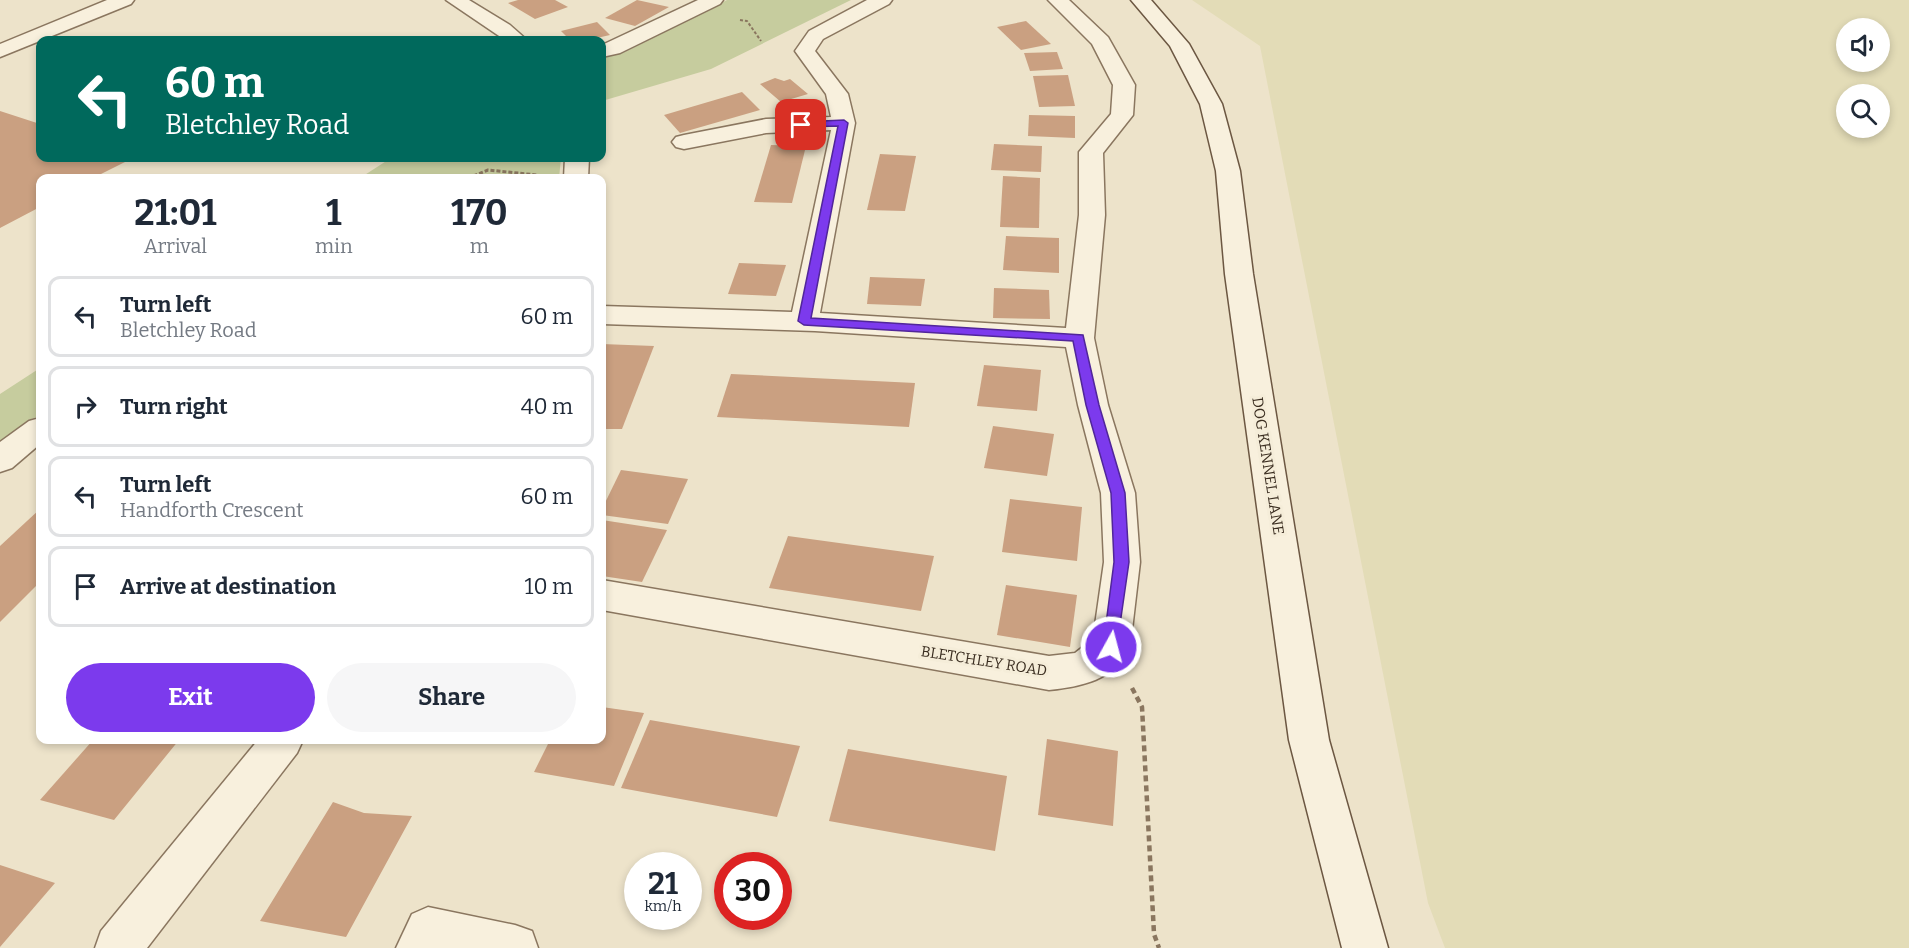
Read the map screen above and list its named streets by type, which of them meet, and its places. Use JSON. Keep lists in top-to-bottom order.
{
  "streets": {
    "street": ["DOG KENNEL LANE", "BLETCHLEY ROAD"]
  },
  "page": {
    "turn": ["60 m", "Bletchley Road"],
    "eta": [
      "21:01",
      "Arrival",
      "1",
      "min",
      "170",
      "m"
    ],
    "list": [
      {
        "name": "Turn left",
        "note": "Bletchley Road",
        "value": "60 m"
      },
      {
        "name": "Turn right",
        "value": "40 m"
      },
      {
        "name": "Turn left",
        "note": "Handforth Crescent",
        "value": "60 m"
      },
      {
        "name": "Arrive at destination",
        "value": "10 m"
      }
    ],
    "buttons": ["Exit", "Share"],
    "speed": "21 km/h",
    "limit": "30"
  }
}
